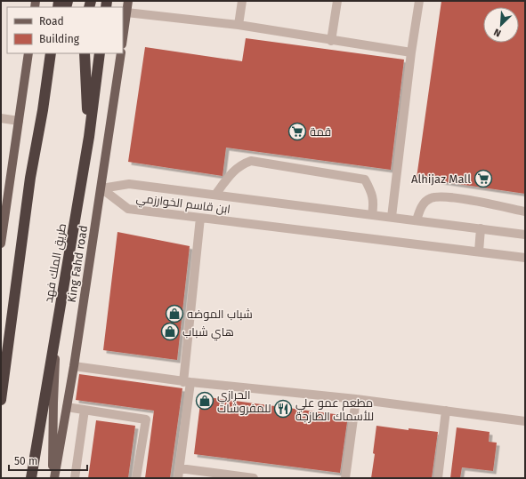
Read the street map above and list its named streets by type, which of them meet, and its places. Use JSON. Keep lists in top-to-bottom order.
{
  "streets": {
    "highway": ["طريق الملك فهد"],
    "main road": ["King Fahd road"],
    "street": ["ابن قاسم الخوارزمي"]
  },
  "crossings": [
    ["ابن قاسم الخوارزمي", "King Fahd road"]
  ],
  "places": {
    "supermarket": ["قمة", "Alhijaz Mall"],
    "shop": ["شباب الموضه", "هاي شباب", "الحرازي للمفروشات"],
    "restaurant": ["مطعم عمو علي للأسماك الطازجة"]
  },
  "legend": ["Road", "Building"],
  "scale_bar": "50 m",
  "north": "bottom left"
}
